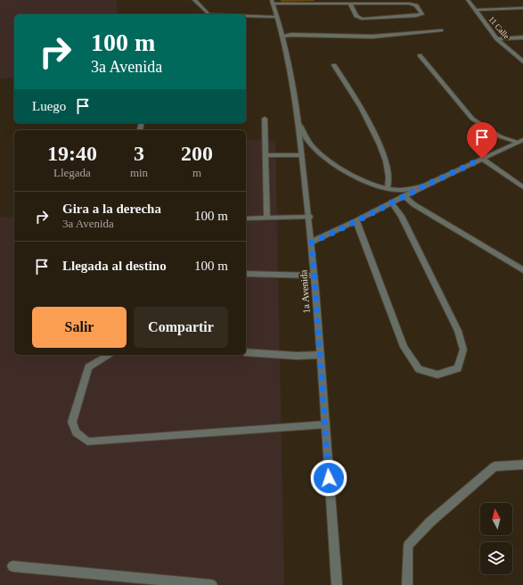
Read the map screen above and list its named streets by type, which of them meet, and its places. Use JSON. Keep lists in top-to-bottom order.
{
  "streets": {
    "street": ["11 Calle", "1a Avenida"]
  },
  "north": "top",
  "page": {
    "turn": ["100 m", "3a Avenida"],
    "then": "Luego",
    "eta": [
      "19:40",
      "Llegada",
      "3",
      "min",
      "200",
      "m"
    ],
    "list": [
      {
        "name": "Gira a la derecha",
        "note": "3a Avenida",
        "value": "100 m"
      },
      {
        "name": "Llegada al destino",
        "value": "100 m"
      }
    ],
    "buttons": ["Salir", "Compartir"]
  }
}
